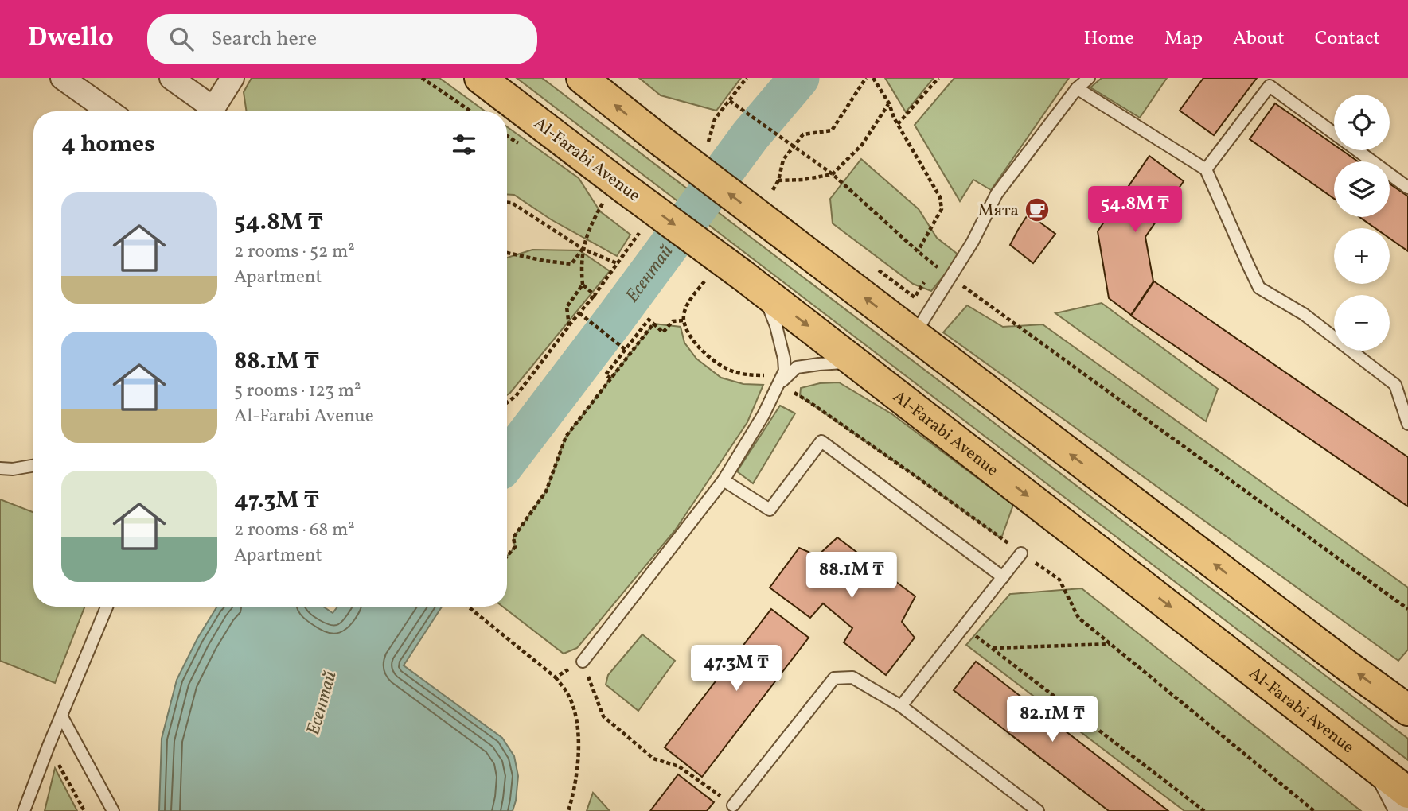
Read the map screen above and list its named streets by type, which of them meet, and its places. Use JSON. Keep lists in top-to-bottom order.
{
  "streets": {
    "main road": ["Al-Farabi Avenue"]
  },
  "water": ["Есентай"],
  "places": {
    "cafe": ["Мята"]
  },
  "page": {
    "header": "Dwello",
    "search": "Search here",
    "nav": [
      "Home",
      "Map",
      "About",
      "Contact"
    ],
    "map_buttons": ["+", "−"],
    "heading": "4 homes",
    "list": [
      {
        "name": "54.8M ₸",
        "note": "2 rooms · 52 m² · Apartment"
      },
      {
        "name": "88.1M ₸",
        "note": "5 rooms · 123 m² · Al-Farabi Avenue"
      },
      {
        "name": "47.3M ₸",
        "note": "2 rooms · 68 m² · Apartment"
      }
    ],
    "price": [
      "54.8M ₸",
      "88.1M ₸",
      "47.3M ₸",
      "82.1M ₸"
    ]
  }
}
